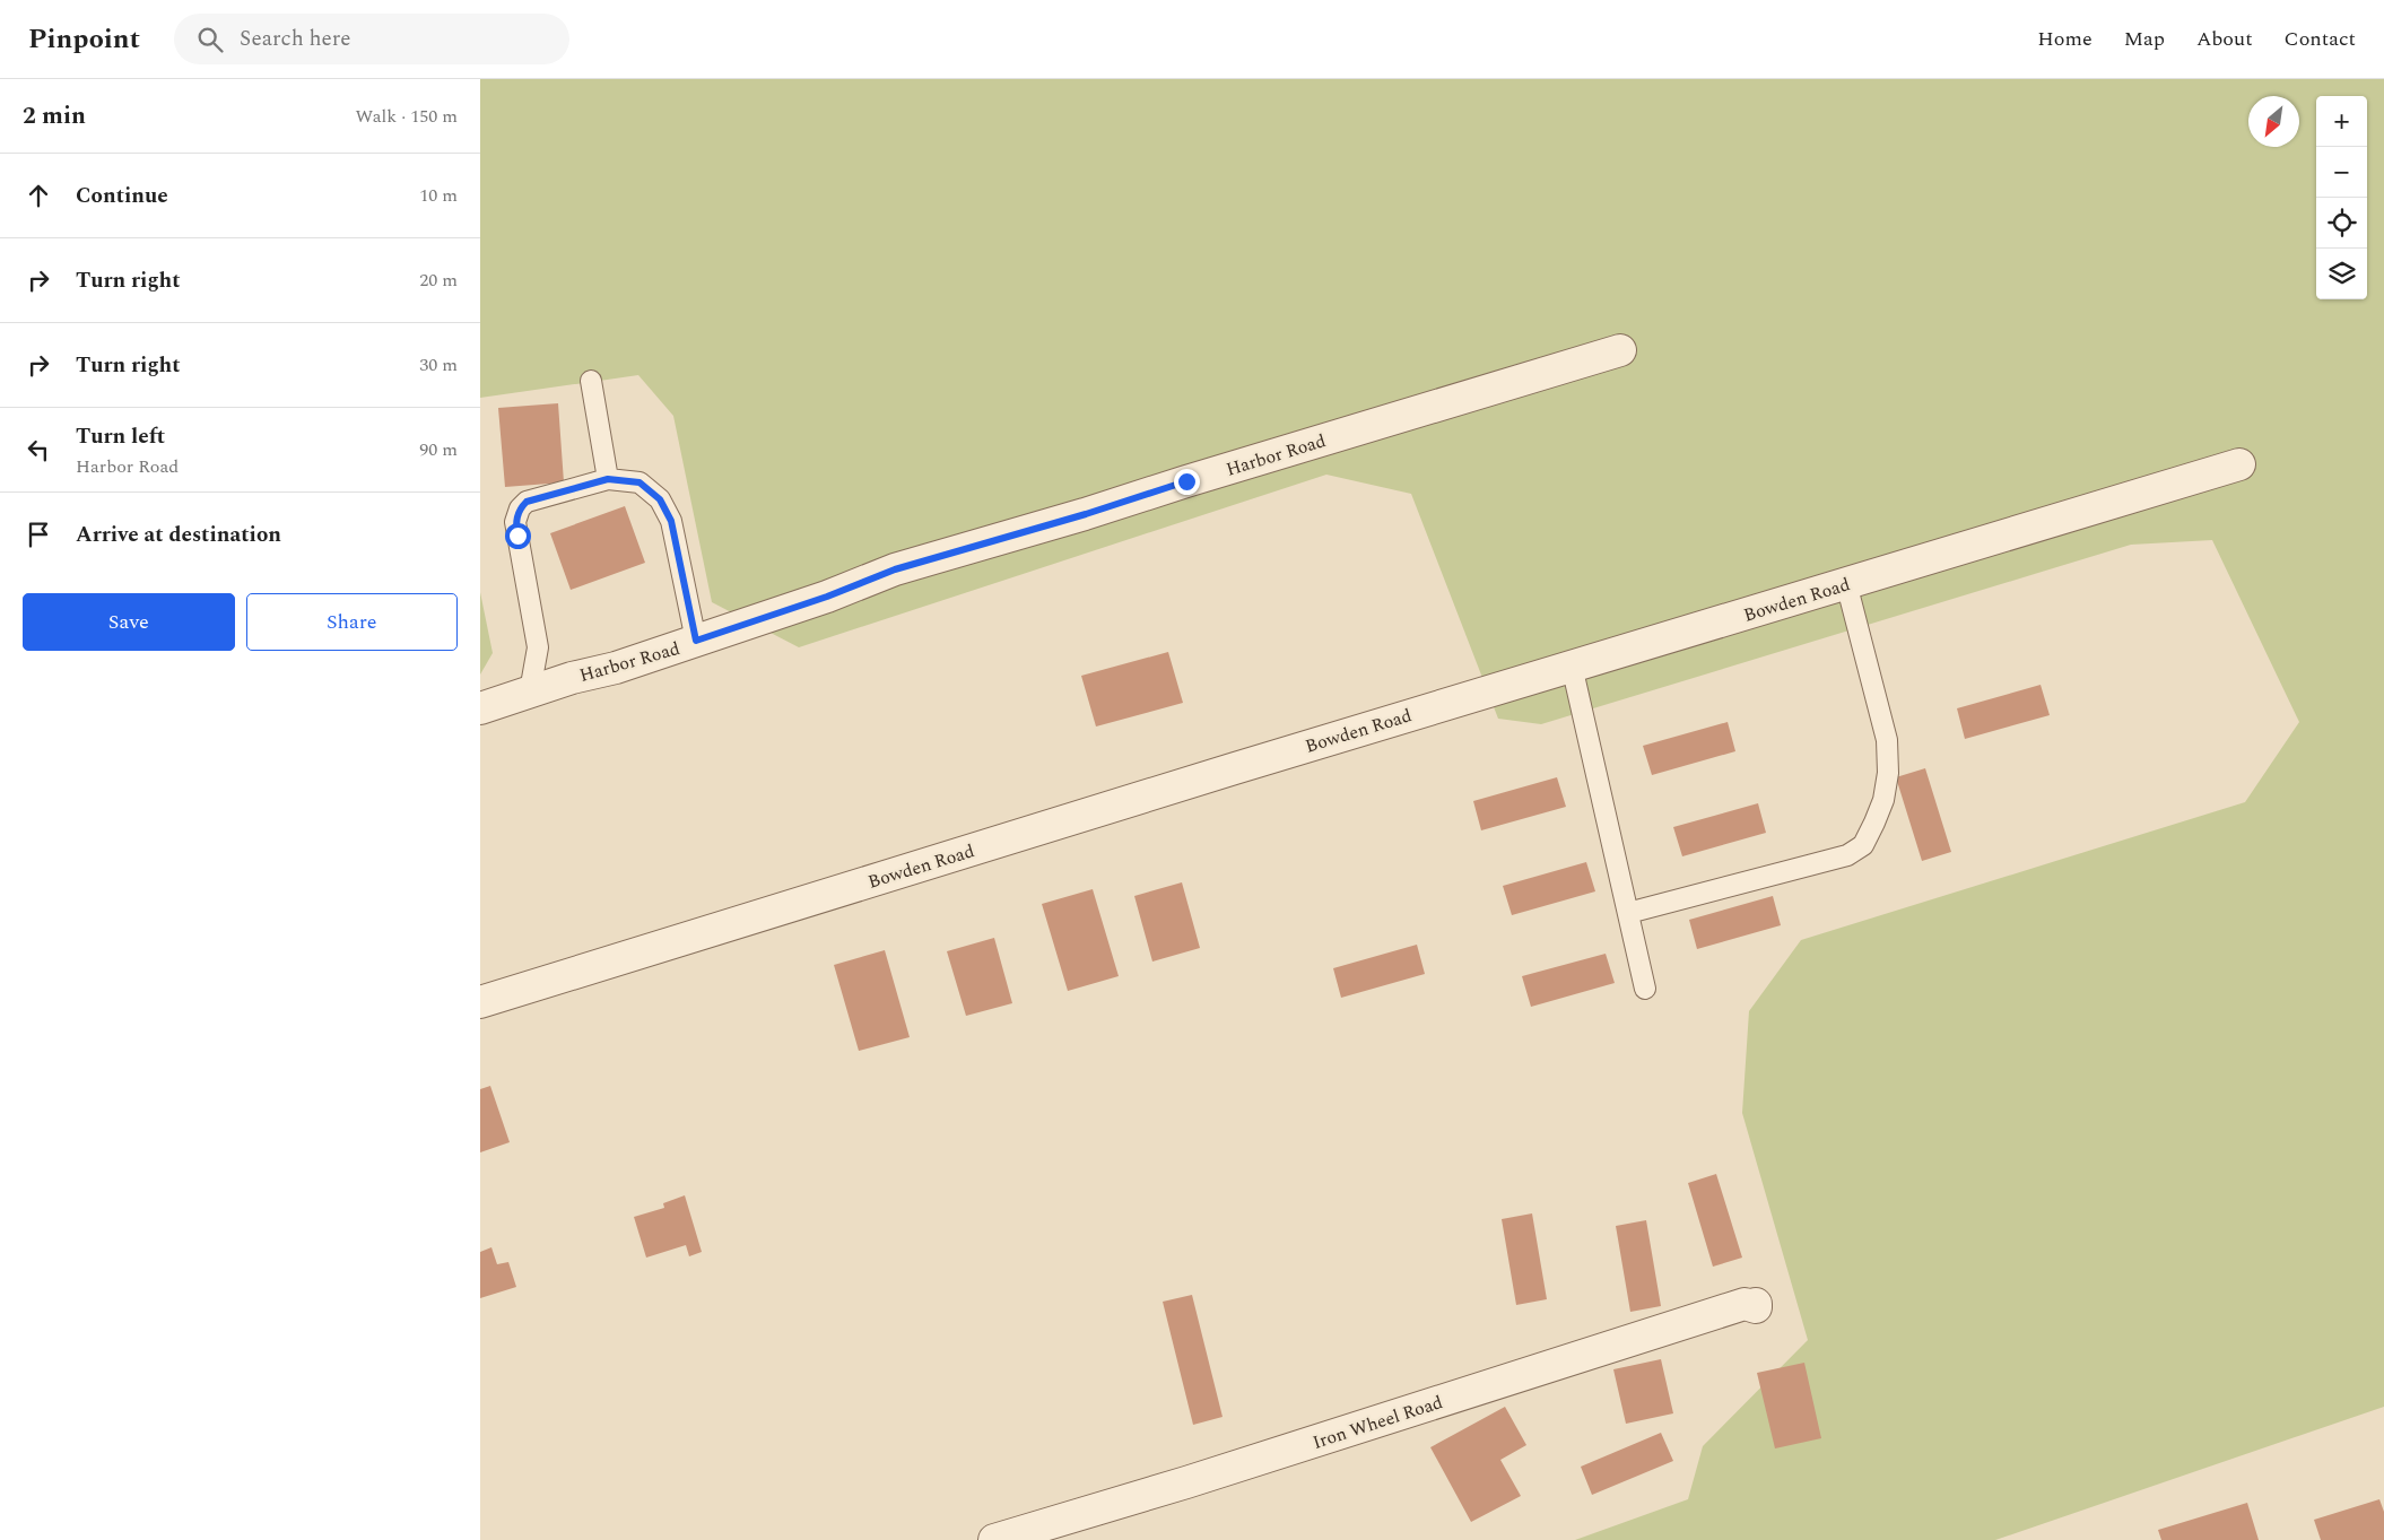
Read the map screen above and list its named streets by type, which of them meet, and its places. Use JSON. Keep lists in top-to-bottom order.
{
  "streets": {
    "street": ["Harbor Road", "Bowden Road", "Iron Wheel Road"]
  },
  "north": "bottom left",
  "page": {
    "header": "Pinpoint",
    "search": "Search here",
    "nav": [
      "Home",
      "Map",
      "About",
      "Contact"
    ],
    "heading": ["2 min", "Walk · 150 m"],
    "map_buttons": ["+", "−"],
    "list": [
      ["Continue", "10 m"],
      ["Turn right", "20 m"],
      ["Turn right", "30 m"],
      ["Turn left", "Harbor Road", "90 m"],
      "Arrive at destination"
    ],
    "buttons": ["Save", "Share"]
  }
}
